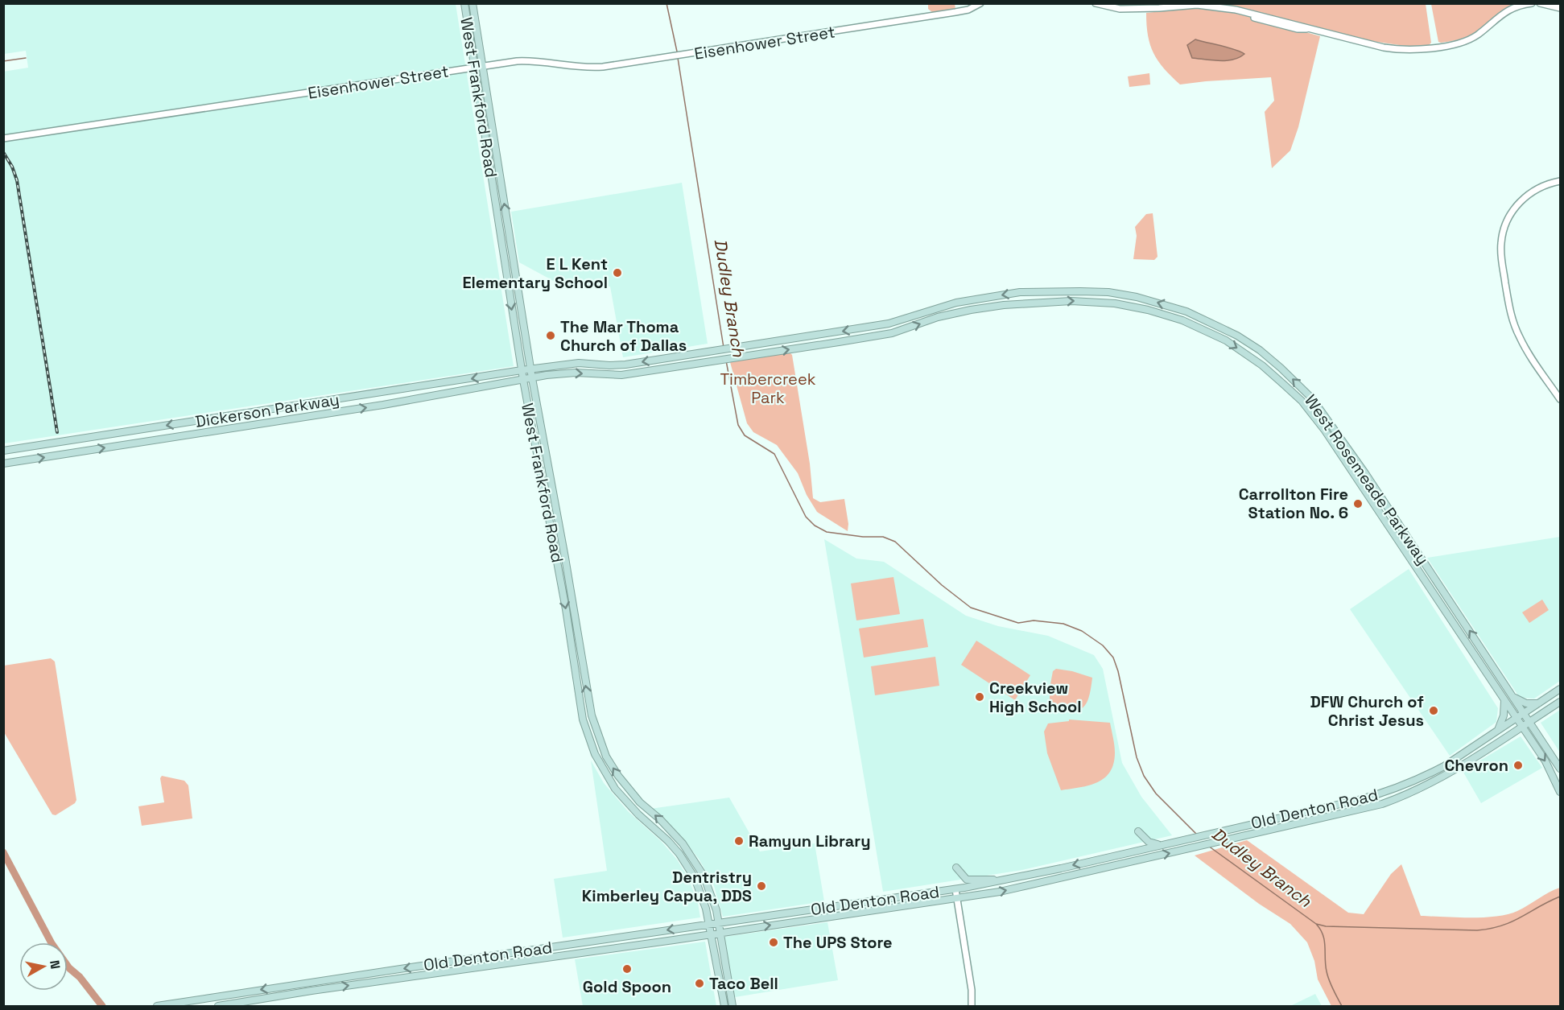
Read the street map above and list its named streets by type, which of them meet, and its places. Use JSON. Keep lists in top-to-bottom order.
{
  "streets": {
    "main road": [
      "West Frankford Road",
      "Dickerson Parkway",
      "West Rosemeade Parkway",
      "Old Denton Road"
    ],
    "street": ["Eisenhower Street"]
  },
  "crossings": [
    ["Eisenhower Street", "West Frankford Road"],
    ["West Frankford Road", "Dickerson Parkway"],
    ["West Frankford Road", "West Rosemeade Parkway"],
    ["West Frankford Road", "Old Denton Road"],
    ["Dickerson Parkway", "West Rosemeade Parkway"],
    ["West Rosemeade Parkway", "Old Denton Road"]
  ],
  "water": ["Dudley Branch"],
  "parks": ["Timbercreek Park"],
  "places": [
    "E L Kent Elementary School",
    "The Mar Thoma Church of Dallas",
    "Carrollton Fire Station No. 6",
    "Creekview High School",
    "DFW Church of Christ Jesus",
    "Chevron",
    "Ramyun Library",
    "Dentristry Kimberley Capua, DDS",
    "The UPS Store",
    "Gold Spoon",
    "Taco Bell"
  ],
  "north": "right"
}
